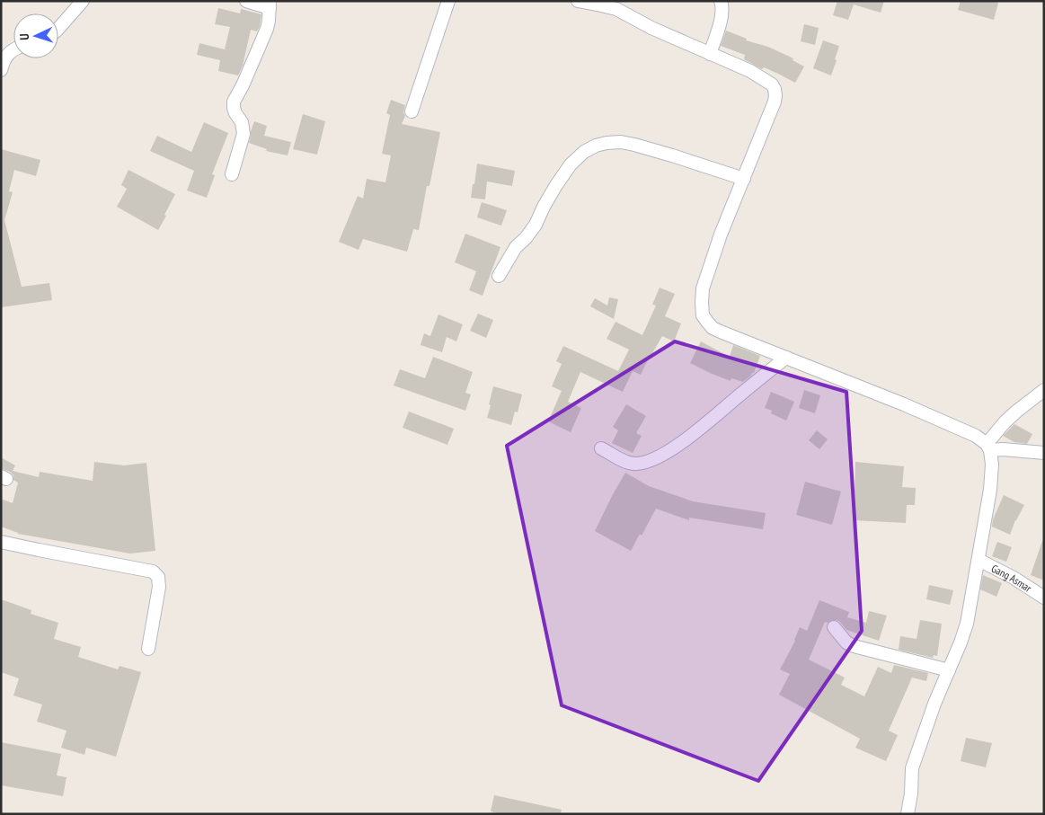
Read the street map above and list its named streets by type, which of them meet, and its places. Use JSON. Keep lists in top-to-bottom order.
{
  "streets": {
    "street": ["Gang Asmar"]
  },
  "north": "left"
}
